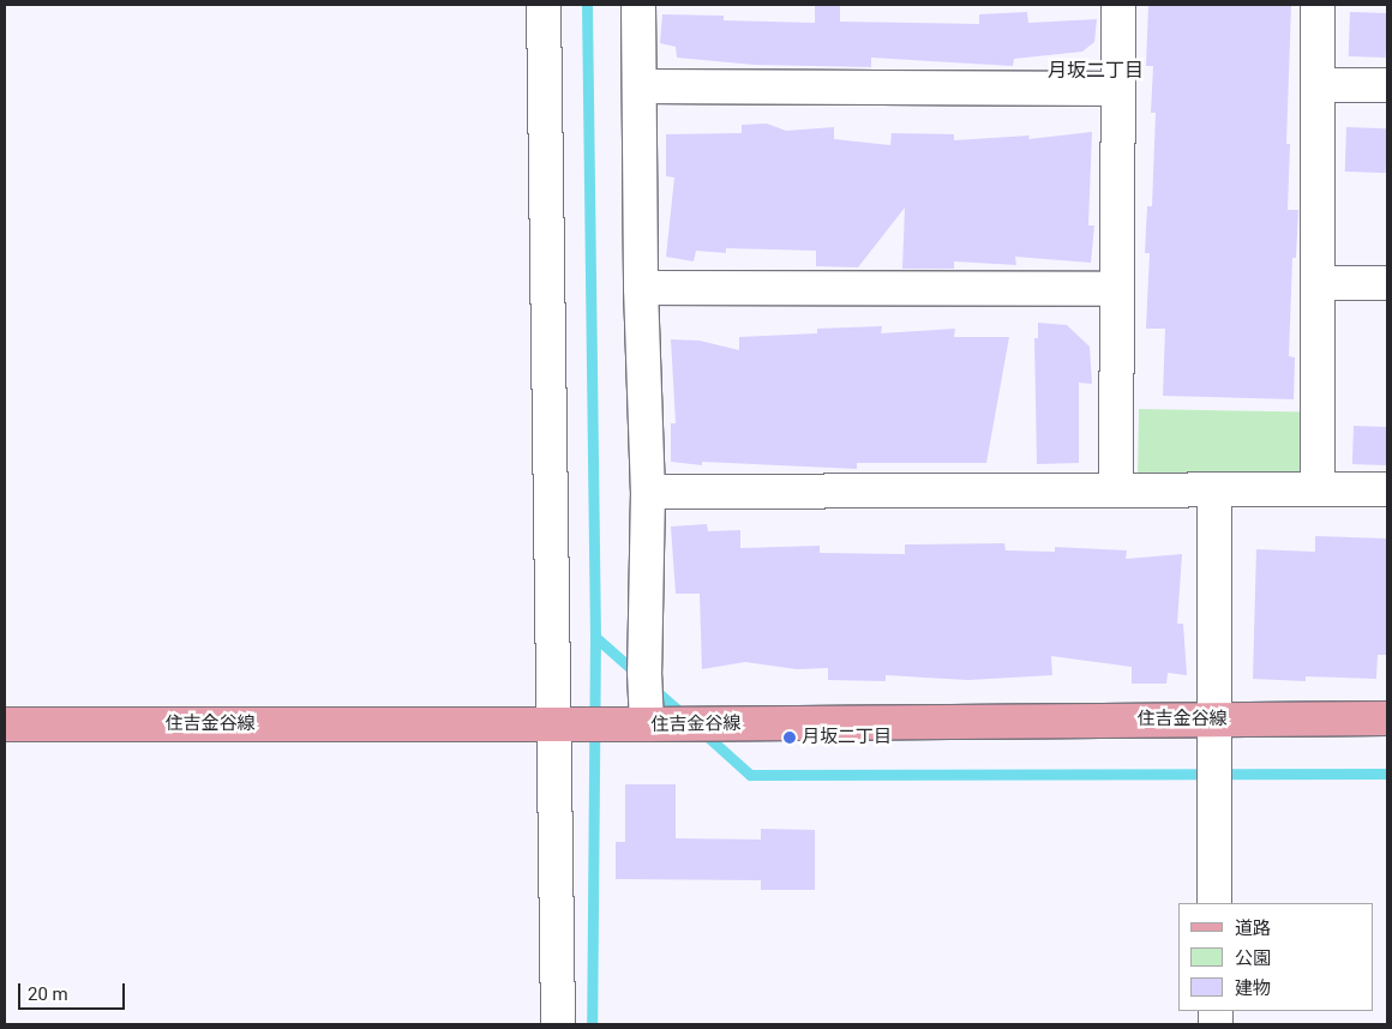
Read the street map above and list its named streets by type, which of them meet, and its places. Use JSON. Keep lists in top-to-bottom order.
{
  "streets": {
    "main road": ["住吉金谷線"]
  },
  "districts": ["月坂二丁目"],
  "places": ["月坂二丁目"],
  "legend": ["道路", "公園", "建物"],
  "scale_bar": "20 m"
}
